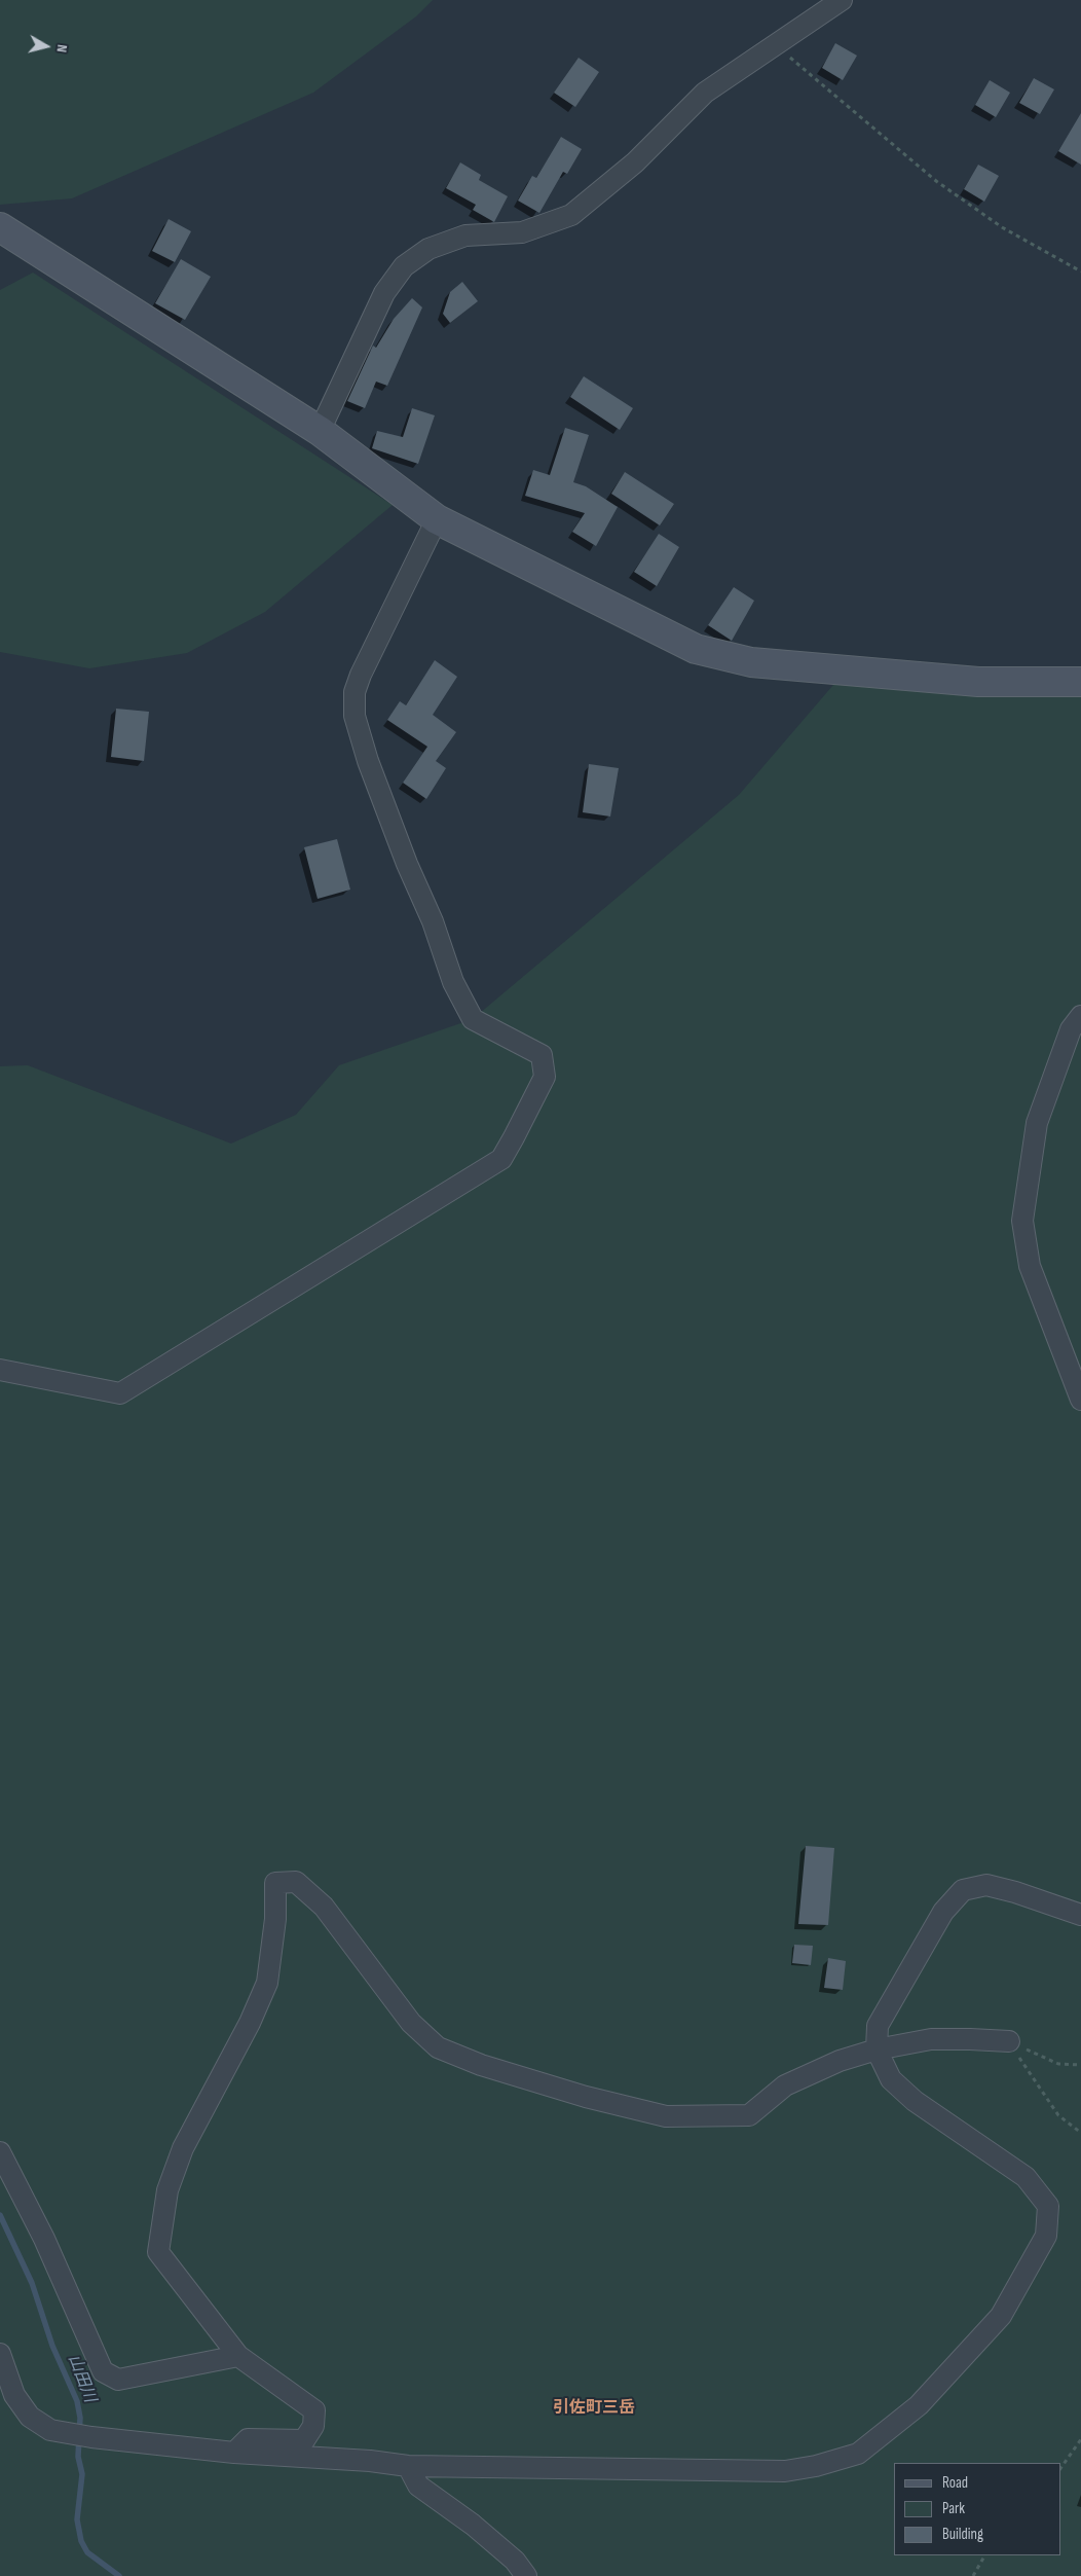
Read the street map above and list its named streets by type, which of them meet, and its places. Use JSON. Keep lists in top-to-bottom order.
{
  "districts": ["引佐町三岳"],
  "water": ["山田川"],
  "legend": ["Road", "Park", "Building"],
  "north": "right"
}
